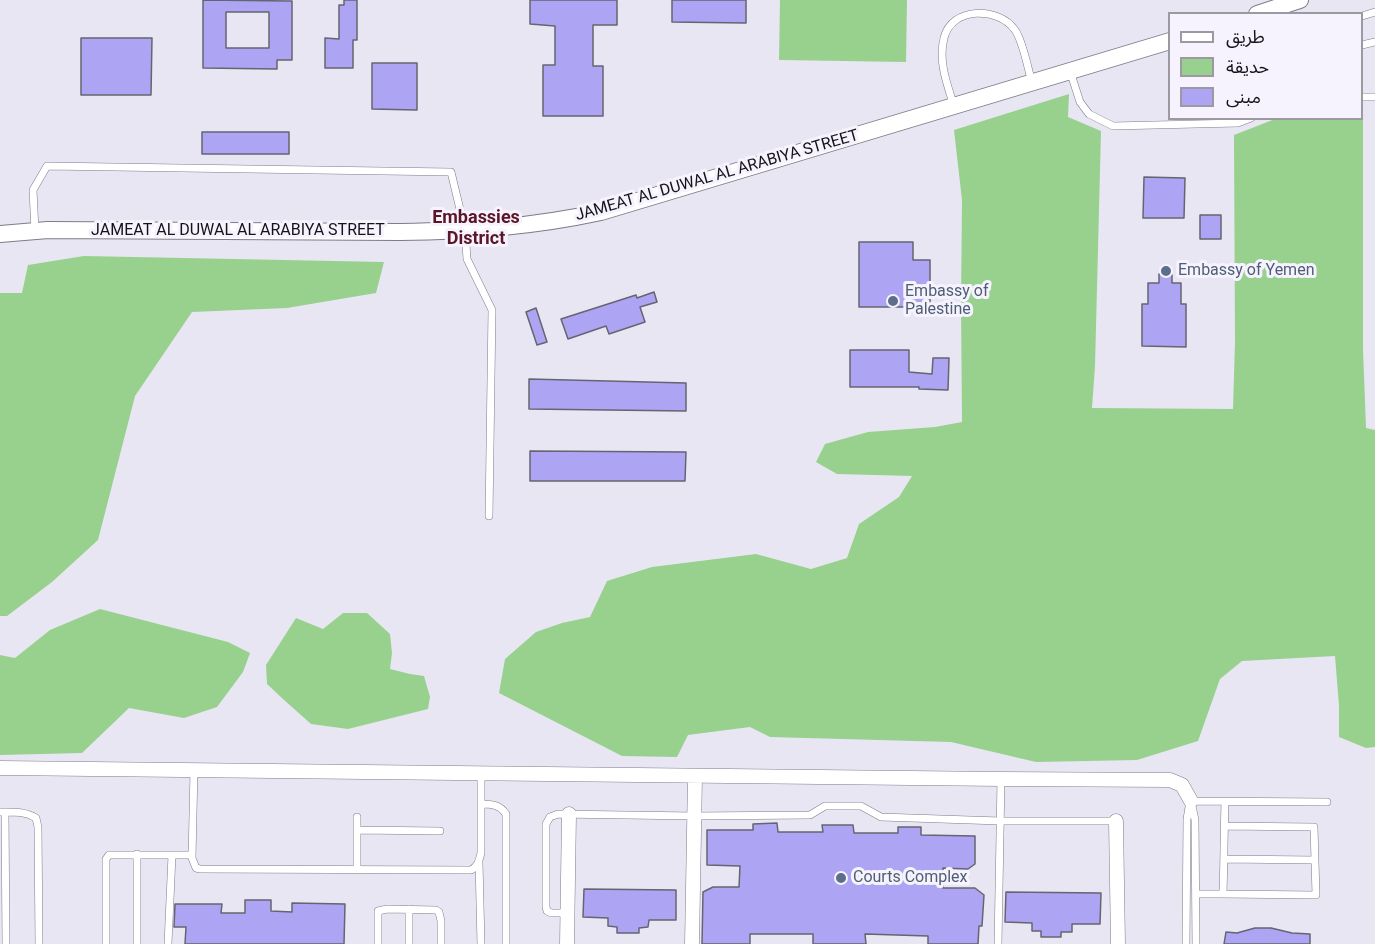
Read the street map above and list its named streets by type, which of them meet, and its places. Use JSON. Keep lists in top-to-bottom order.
{
  "streets": {
    "street": ["JAMEAT AL DUWAL AL ARABIYA STREET"]
  },
  "districts": ["Embassies District"],
  "places": ["Embassy of Yemen", "Embassy of Palestine", "Courts Complex"],
  "legend": ["طريق", "حديقة", "مبنى"]
}
